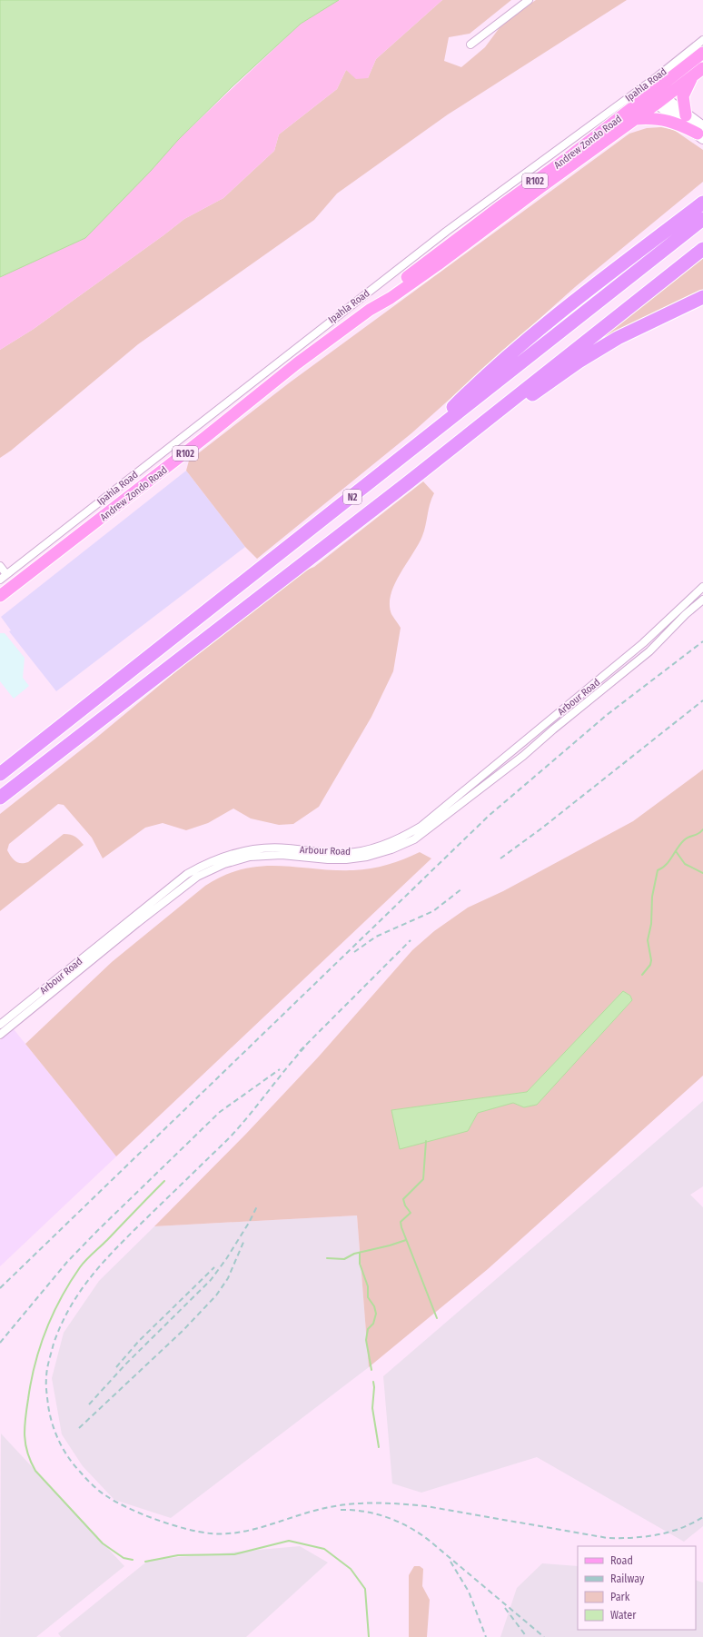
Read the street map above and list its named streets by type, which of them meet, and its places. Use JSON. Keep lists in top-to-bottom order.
{
  "streets": {
    "highway": ["N2"],
    "main road": ["Andrew Zondo Road", "R102"],
    "street": ["Ipahla Road", "Arbour Road"]
  },
  "crossings": [
    ["Ipahla Road", "Andrew Zondo Road"]
  ],
  "legend": [
    "Road",
    "Railway",
    "Park",
    "Water"
  ]
}
